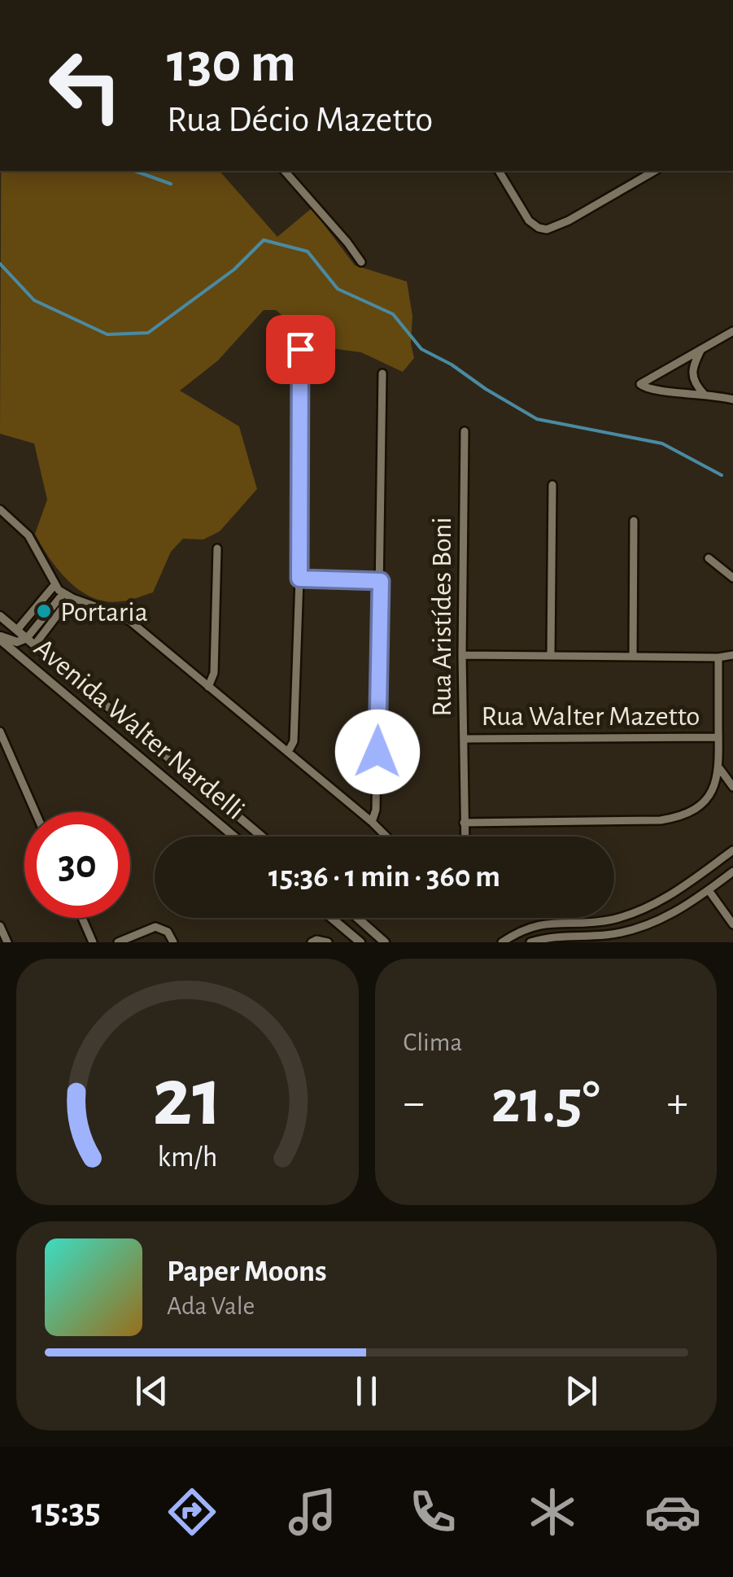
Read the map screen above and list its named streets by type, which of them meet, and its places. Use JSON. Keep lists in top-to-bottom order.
{
  "streets": {
    "street": ["Rua Aristídes Boni", "Rua Walter Mazetto", "Avenida Walter Nardelli"]
  },
  "crossings": [
    ["Rua Aristídes Boni", "Rua Walter Mazetto"]
  ],
  "places": ["Portaria"],
  "page": {
    "turn": ["130 m", "Rua Décio Mazetto"],
    "limit": "30",
    "trip": "15:36 · 1 min · 360 m",
    "tile": "Clima",
    "heat": ["−", "21.5°", "+"],
    "song": ["Paper Moons", "Ada Vale"],
    "tabs": "15:35",
    "gauge": ["21", "km/h"]
  }
}
